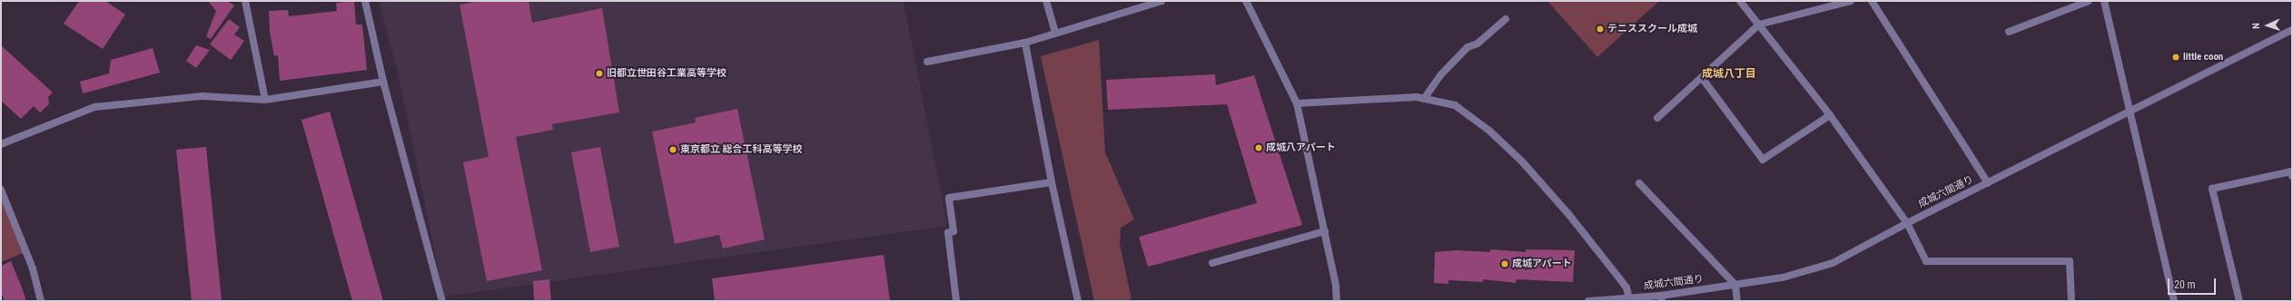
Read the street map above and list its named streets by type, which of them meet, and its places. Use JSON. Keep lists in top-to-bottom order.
{
  "streets": {
    "street": ["成城六間通り"]
  },
  "districts": ["成城八丁目"],
  "places": [
    "テニススクール成城",
    "little coon",
    "旧都立世田谷工業高等学校",
    "成城八アパート",
    "東京都立 総合工科高等学校",
    "成城アパート"
  ],
  "scale_bar": "20 m",
  "north": "left"
}
